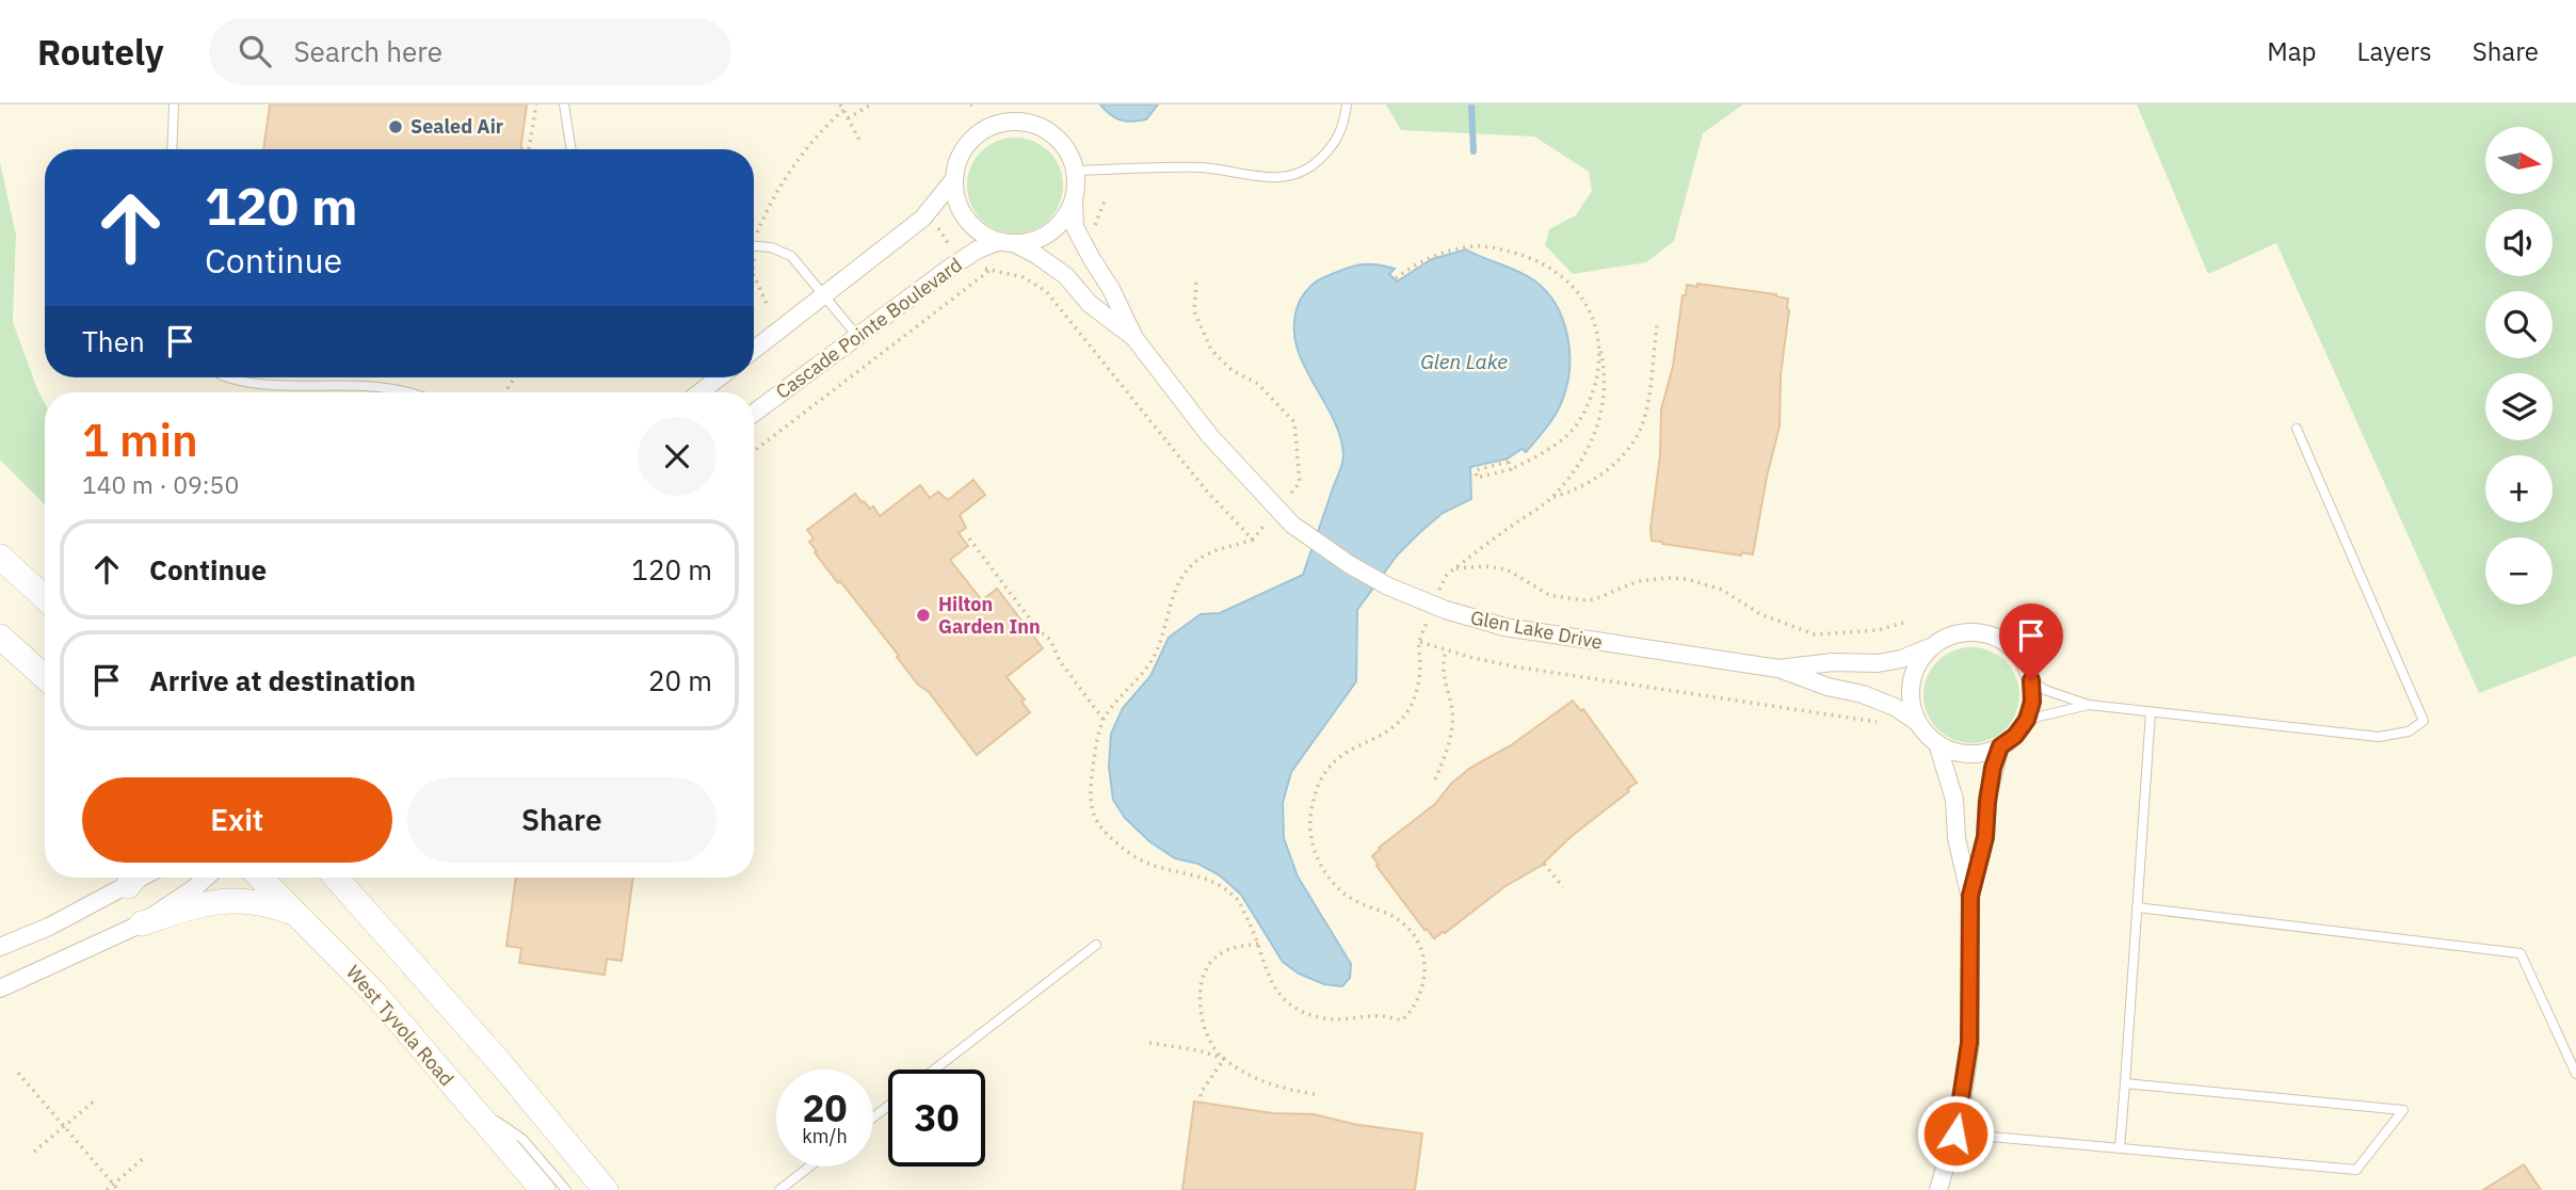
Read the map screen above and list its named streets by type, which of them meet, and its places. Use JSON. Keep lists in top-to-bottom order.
{
  "streets": {
    "main road": ["West Tyvola Road"],
    "street": ["Cascade Pointe Boulevard", "Glen Lake Drive"]
  },
  "crossings": [
    ["Cascade Pointe Boulevard", "Glen Lake Drive"]
  ],
  "water": ["Glen Lake"],
  "places": ["Sealed Air", "Hilton Garden Inn"],
  "north": "right",
  "page": {
    "header": "Routely",
    "search": "Search here",
    "nav": ["Map", "Layers", "Share"],
    "map_buttons": ["+", "−"],
    "turn": ["120 m", "Continue"],
    "then": "Then",
    "heading": ["1 min", "140 m · 09:50"],
    "list": [
      {
        "name": "Continue",
        "value": "120 m"
      },
      {
        "name": "Arrive at destination",
        "value": "20 m"
      }
    ],
    "buttons": ["Exit", "Share"],
    "speed": "20 km/h",
    "limit": "30"
  }
}
